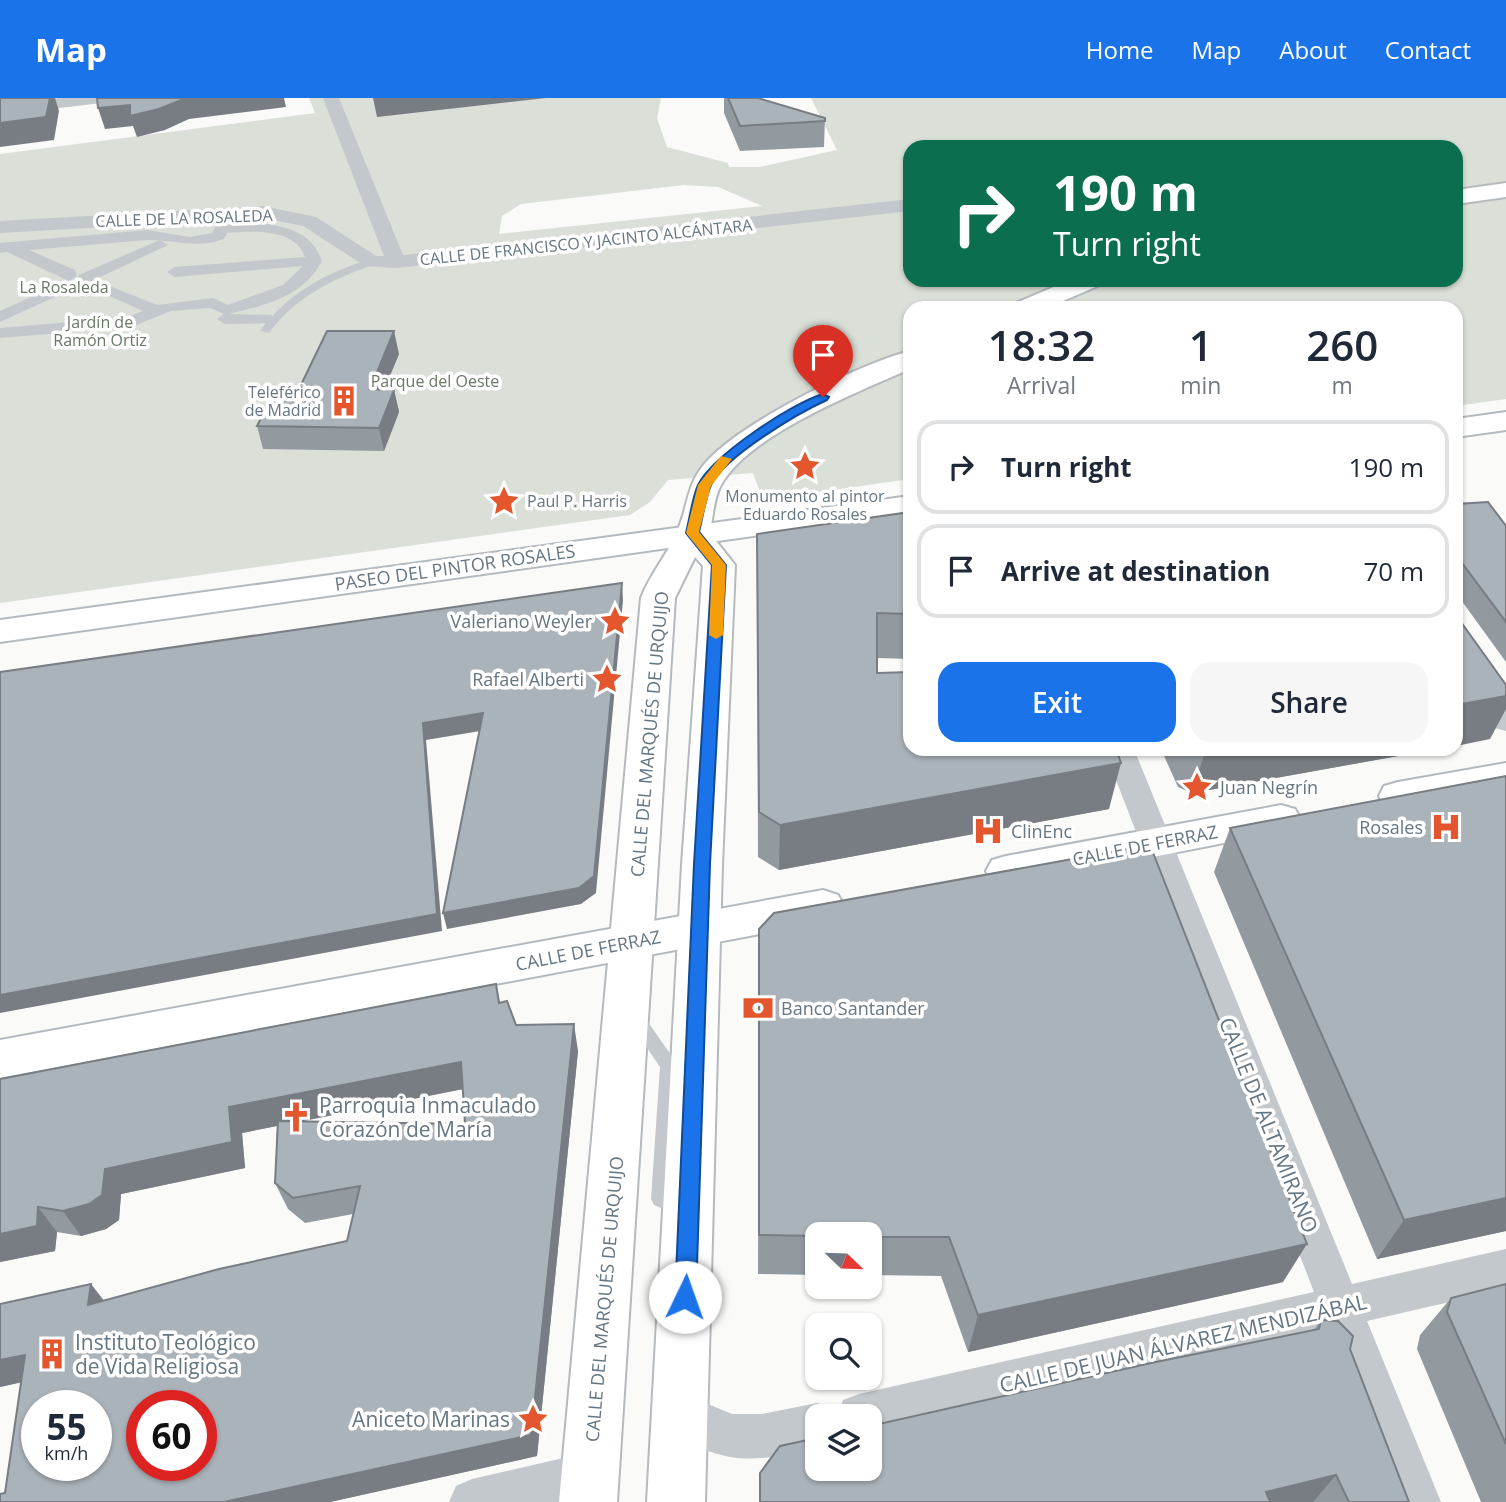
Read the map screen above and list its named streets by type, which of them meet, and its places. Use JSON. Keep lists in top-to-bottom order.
{
  "streets": {
    "main road": ["PASEO DEL PINTOR ROSALES", "CALLE DEL MARQUÉS DE URQUIJO", "CALLE DE FERRAZ"],
    "street": [
      "CALLE DE LA ROSALEDA",
      "CALLE DE FRANCISCO Y JACINTO ALCÁNTARA",
      "CALLE DE ALTAMIRANO",
      "CALLE DE JUAN ÁLVAREZ MENDIZÁBAL"
    ]
  },
  "crossings": [
    ["PASEO DEL PINTOR ROSALES", "CALLE DEL MARQUÉS DE URQUIJO"],
    ["CALLE DEL MARQUÉS DE URQUIJO", "CALLE DE FERRAZ"],
    ["CALLE DE FERRAZ", "CALLE DE ALTAMIRANO"],
    ["CALLE DE ALTAMIRANO", "CALLE DE JUAN ÁLVAREZ MENDIZÁBAL"]
  ],
  "parks": ["La Rosaleda", "Jardín de Ramón Ortiz", "Parque del Oeste"],
  "places": {
    "building": ["Teleférico de Madrid", "Instituto Teológico de Vida Religiosa"],
    "place": [
      "Monumento al pintor Eduardo Rosales",
      "Paul P. Harris",
      "Valeriano Weyler",
      "Rafael Alberti",
      "Juan Negrín",
      "Aniceto Marinas"
    ],
    "hospital": ["Rosales", "ClinEnc"],
    "bank": ["Banco Santander"],
    "church": ["Parroquia Inmaculado Corazón de María"]
  },
  "north": "bottom right",
  "page": {
    "header": "Map",
    "nav": [
      "Home",
      "Map",
      "About",
      "Contact"
    ],
    "turn": ["190 m", "Turn right"],
    "eta": [
      "18:32",
      "Arrival",
      "1",
      "min",
      "260",
      "m"
    ],
    "list": [
      {
        "name": "Turn right",
        "value": "190 m"
      },
      {
        "name": "Arrive at destination",
        "value": "70 m"
      }
    ],
    "buttons": ["Exit", "Share"],
    "speed": "55 km/h",
    "limit": "60"
  }
}
